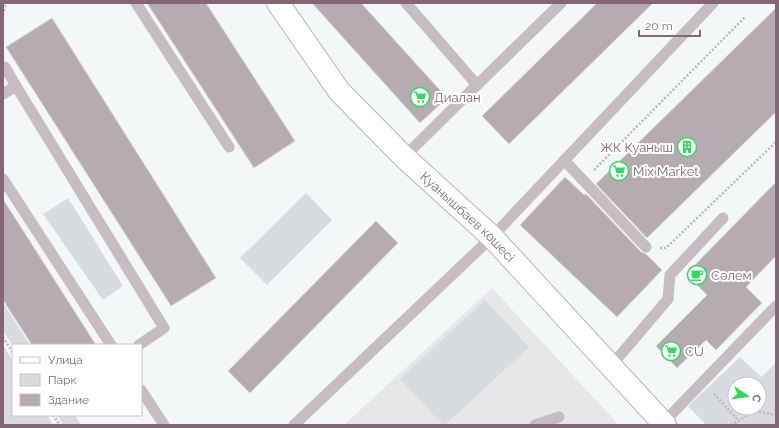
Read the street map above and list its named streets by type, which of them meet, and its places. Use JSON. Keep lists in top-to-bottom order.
{
  "streets": {
    "street": ["Қуанышбаев көшесі"]
  },
  "places": {
    "supermarket": ["Диалан", "Mix Market", "CU"],
    "building": ["ЖК Куаныш"],
    "cafe": ["Cәлем"]
  },
  "legend": ["Улица", "Парк", "Здание"],
  "scale_bar": "20 m",
  "north": "right"
}
